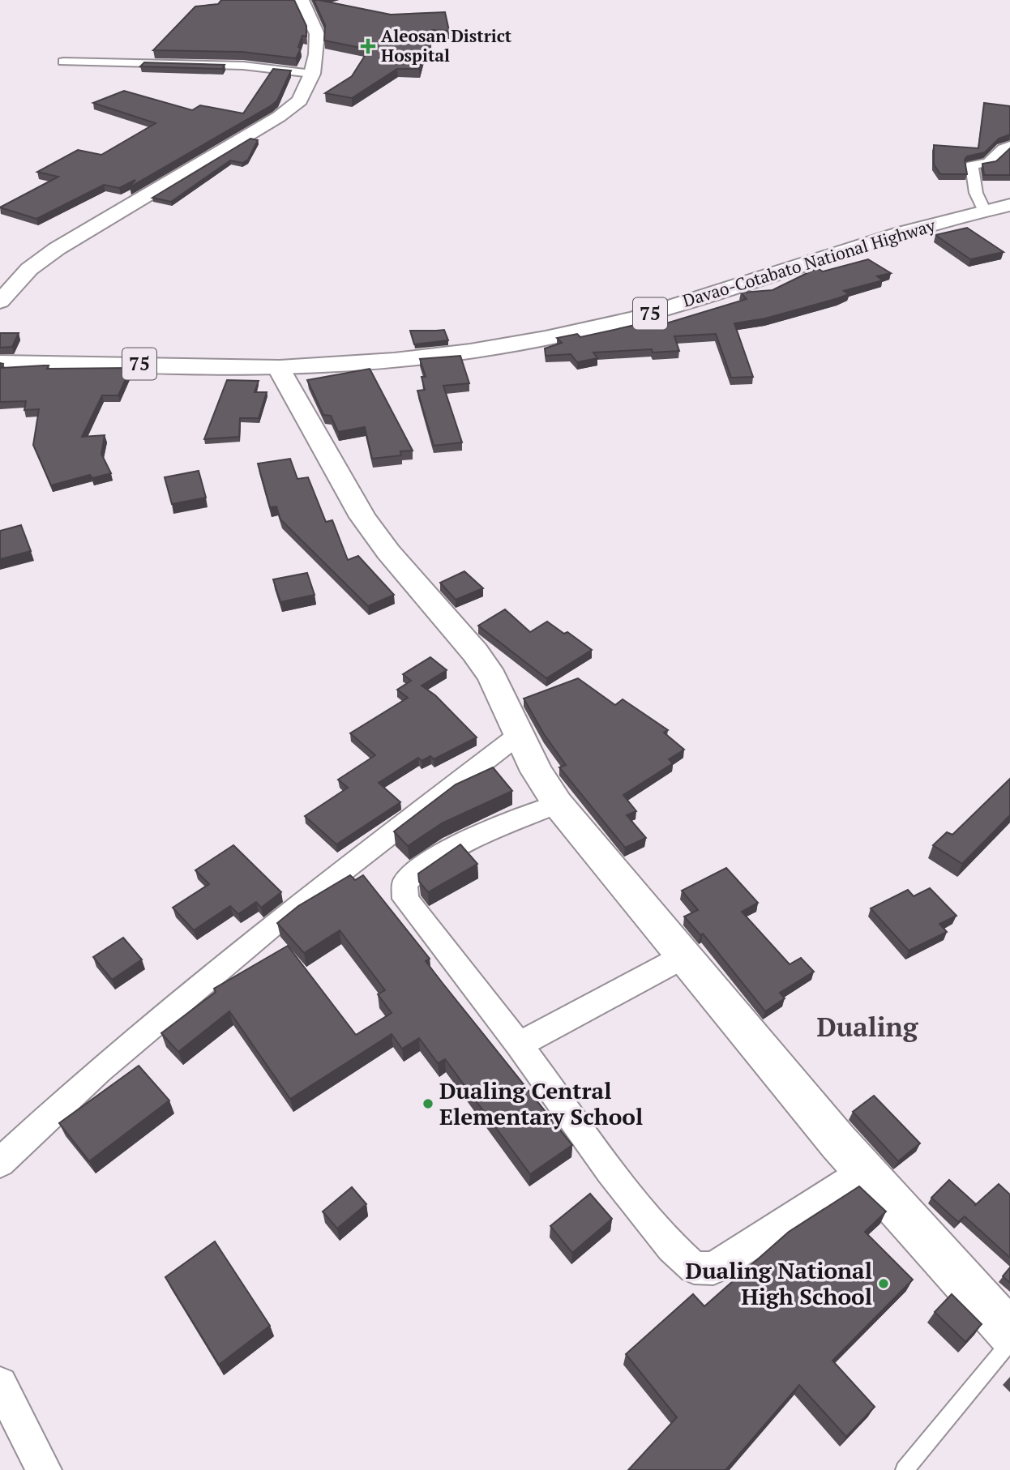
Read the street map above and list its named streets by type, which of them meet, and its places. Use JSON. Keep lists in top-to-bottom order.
{
  "streets": {
    "main road": ["Davao-Cotabato National Highway", "75"]
  },
  "districts": ["Dualing"],
  "places": {
    "health": ["Aleosan District Hospital"],
    "other": ["Dualing Central Elementary School", "Dualing National High School"]
  }
}
